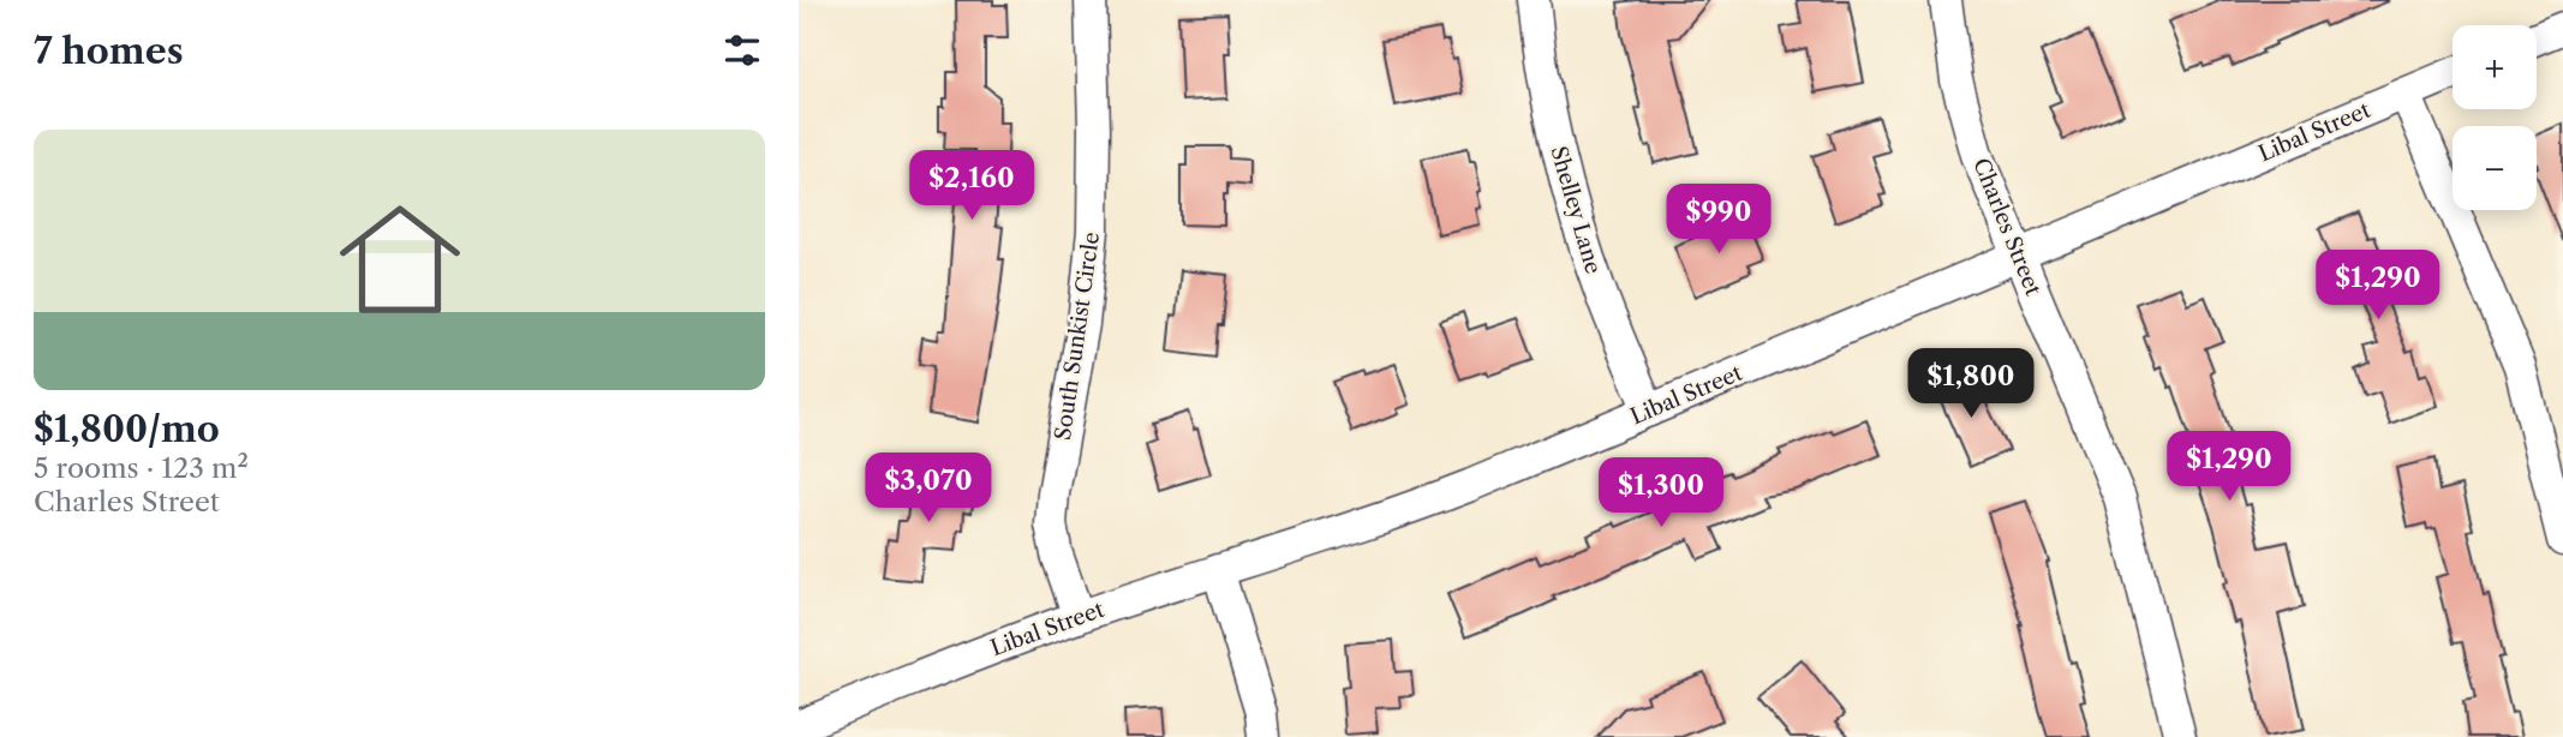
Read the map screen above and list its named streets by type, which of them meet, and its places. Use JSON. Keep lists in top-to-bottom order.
{
  "streets": {
    "street": [
      "Libal Street",
      "Shelley Lane",
      "Charles Street",
      "South Sunkist Circle"
    ]
  },
  "crossings": [
    ["Libal Street", "Shelley Lane"],
    ["Libal Street", "Charles Street"],
    ["Libal Street", "South Sunkist Circle"]
  ],
  "page": {
    "heading": "7 homes",
    "map_buttons": ["+", "−"],
    "list": [
      {
        "name": "$1,800/mo",
        "note": "5 rooms · 123 m² · Charles Street"
      }
    ],
    "price": [
      "$2,160",
      "$990",
      "$1,290",
      "$1,800",
      "$1,290",
      "$3,070",
      "$1,300"
    ]
  }
}
